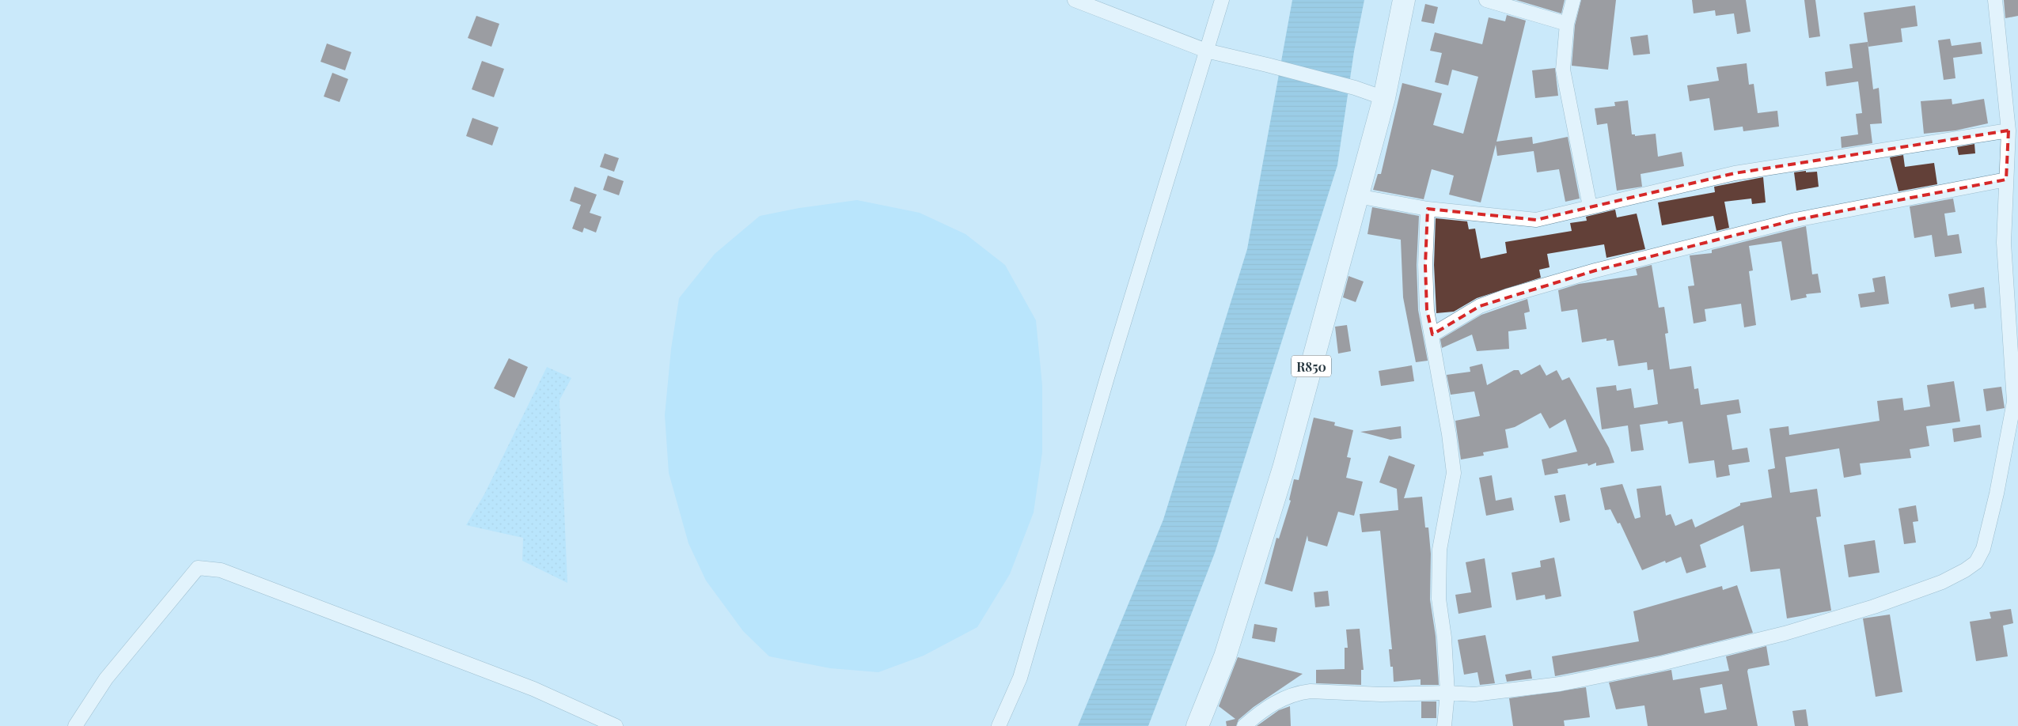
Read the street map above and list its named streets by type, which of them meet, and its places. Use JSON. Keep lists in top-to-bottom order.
{
  "streets": {
    "main road": ["R850"]
  }
}
